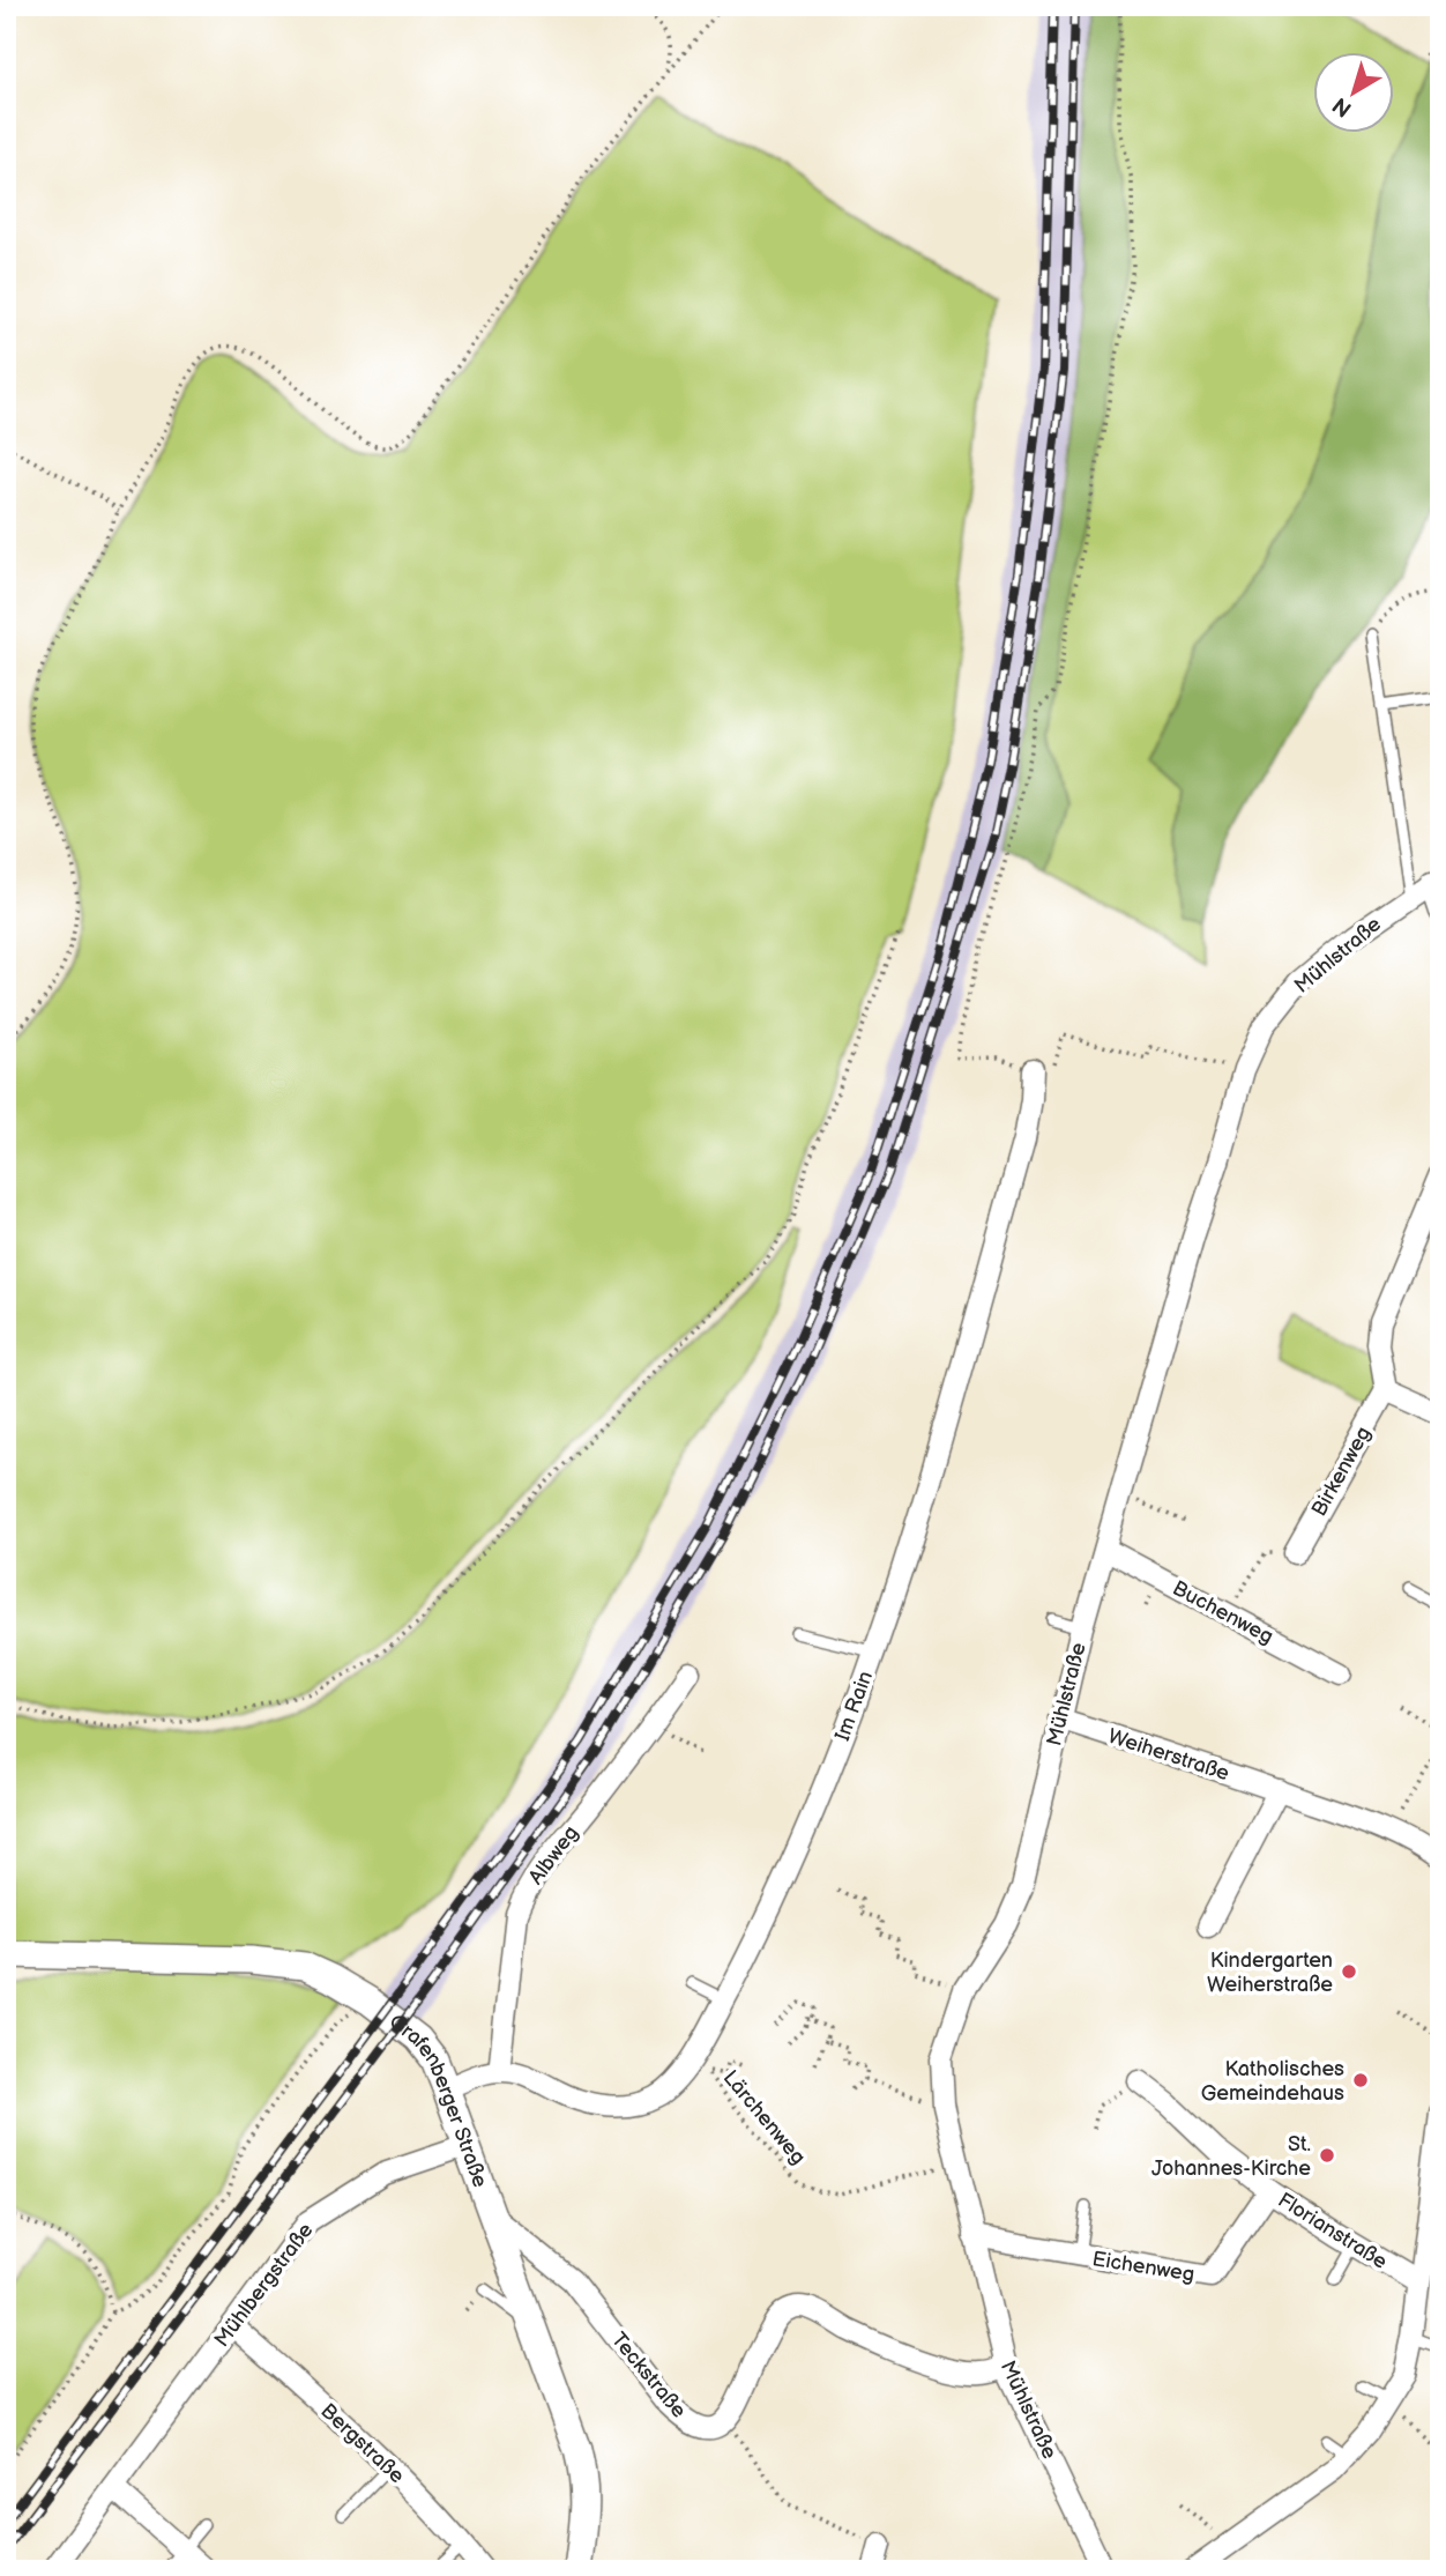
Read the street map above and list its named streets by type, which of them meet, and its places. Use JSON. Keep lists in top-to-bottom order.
{
  "streets": {
    "street": [
      "Mühlstraße",
      "Birkenweg",
      "Buchenweg",
      "Im Rain",
      "Weiherstraße",
      "Albweg",
      "Grafenberger Straße",
      "Florianstraße",
      "Eichenweg",
      "Mühlbergstraße",
      "Teckstraße",
      "Bergstraße"
    ],
    "path": ["Lärchenweg"]
  },
  "crossings": [
    ["Mühlstraße", "Buchenweg"],
    ["Mühlstraße", "Weiherstraße"],
    ["Mühlstraße", "Lärchenweg"],
    ["Mühlstraße", "Eichenweg"],
    ["Mühlstraße", "Teckstraße"],
    ["Im Rain", "Albweg"],
    ["Grafenberger Straße", "Mühlbergstraße"],
    ["Grafenberger Straße", "Teckstraße"],
    ["Florianstraße", "Eichenweg"],
    ["Mühlbergstraße", "Bergstraße"]
  ],
  "places": ["Kindergarten Weiherstraße", "Katholisches Gemeindehaus", "St. Johannes-Kirche"],
  "north": "bottom left"
}
